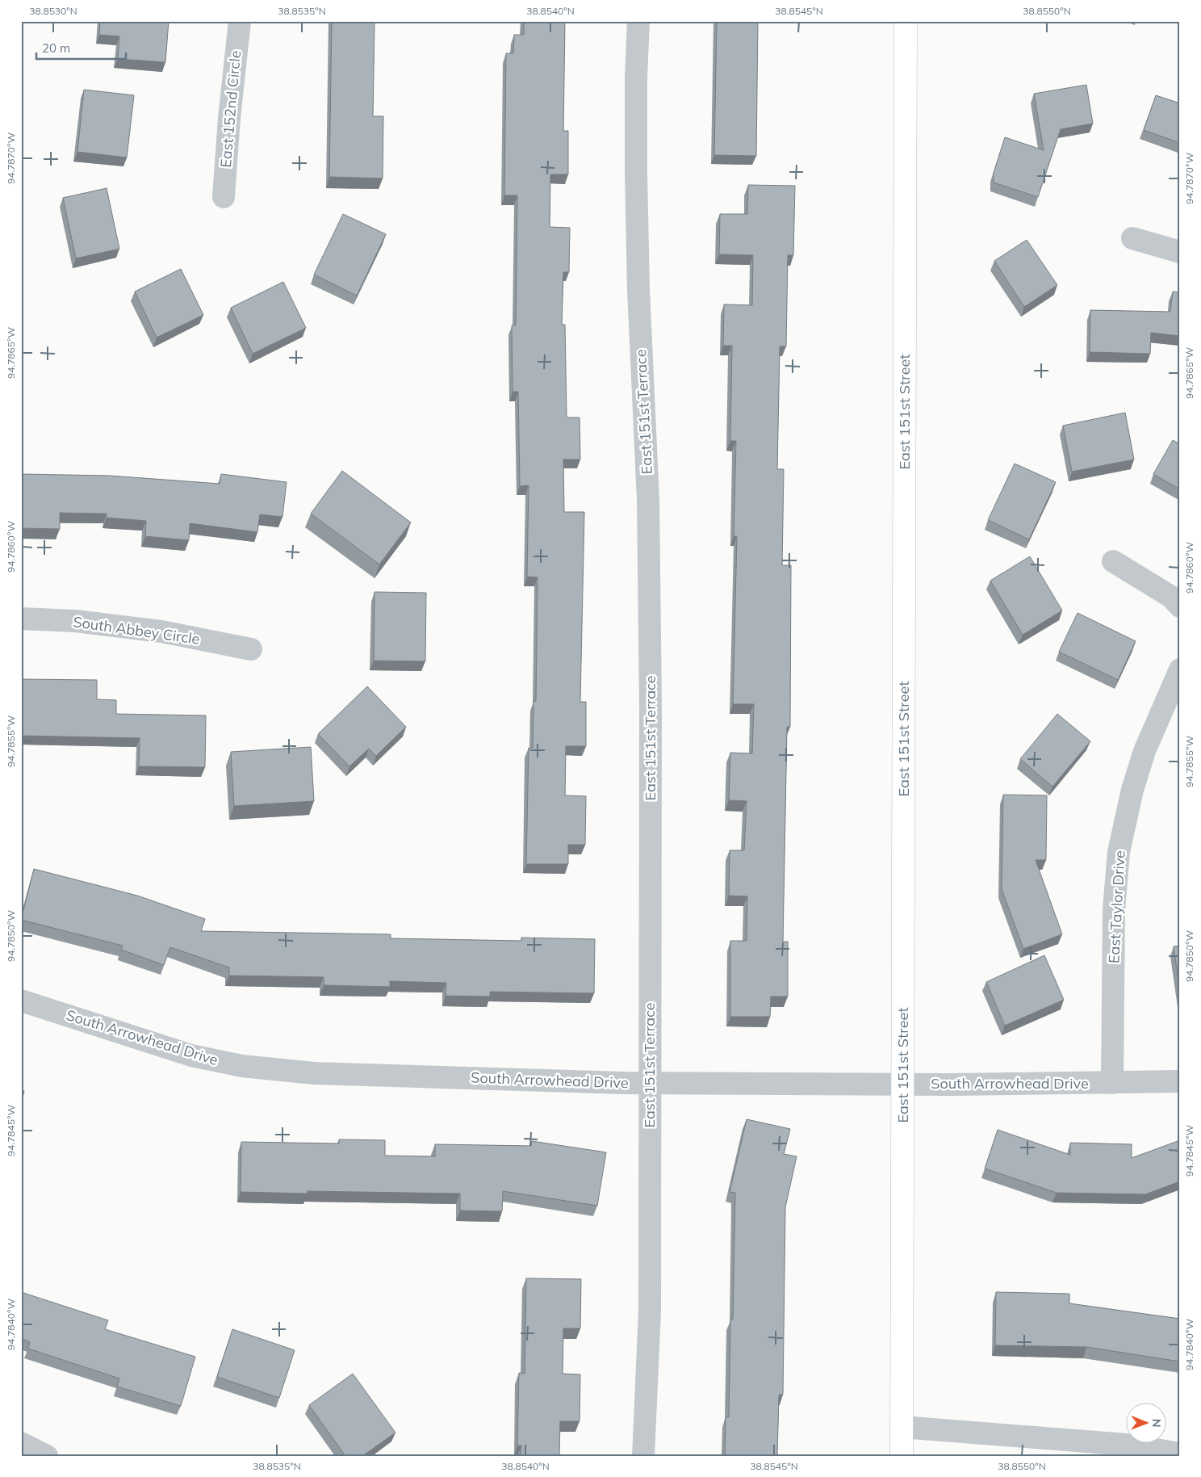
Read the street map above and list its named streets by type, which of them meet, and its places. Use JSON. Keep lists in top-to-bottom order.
{
  "streets": {
    "main road": ["East 151st Street"],
    "street": [
      "East 152nd Circle",
      "East 151st Terrace",
      "South Abbey Circle",
      "East Taylor Drive",
      "South Arrowhead Drive"
    ]
  },
  "crossings": [
    ["East 151st Terrace", "South Arrowhead Drive"],
    ["East 151st Street", "South Arrowhead Drive"],
    ["East Taylor Drive", "South Arrowhead Drive"]
  ],
  "scale_bar": "20 m",
  "north": "right",
  "coordinates": [
    "38.8530°N",
    "38.8535°N",
    "38.8540°N",
    "38.8545°N",
    "38.8550°N",
    "94.7870°W",
    "94.7865°W",
    "94.7860°W",
    "94.7855°W",
    "94.7850°W",
    "94.7845°W",
    "94.7840°W"
  ]
}
